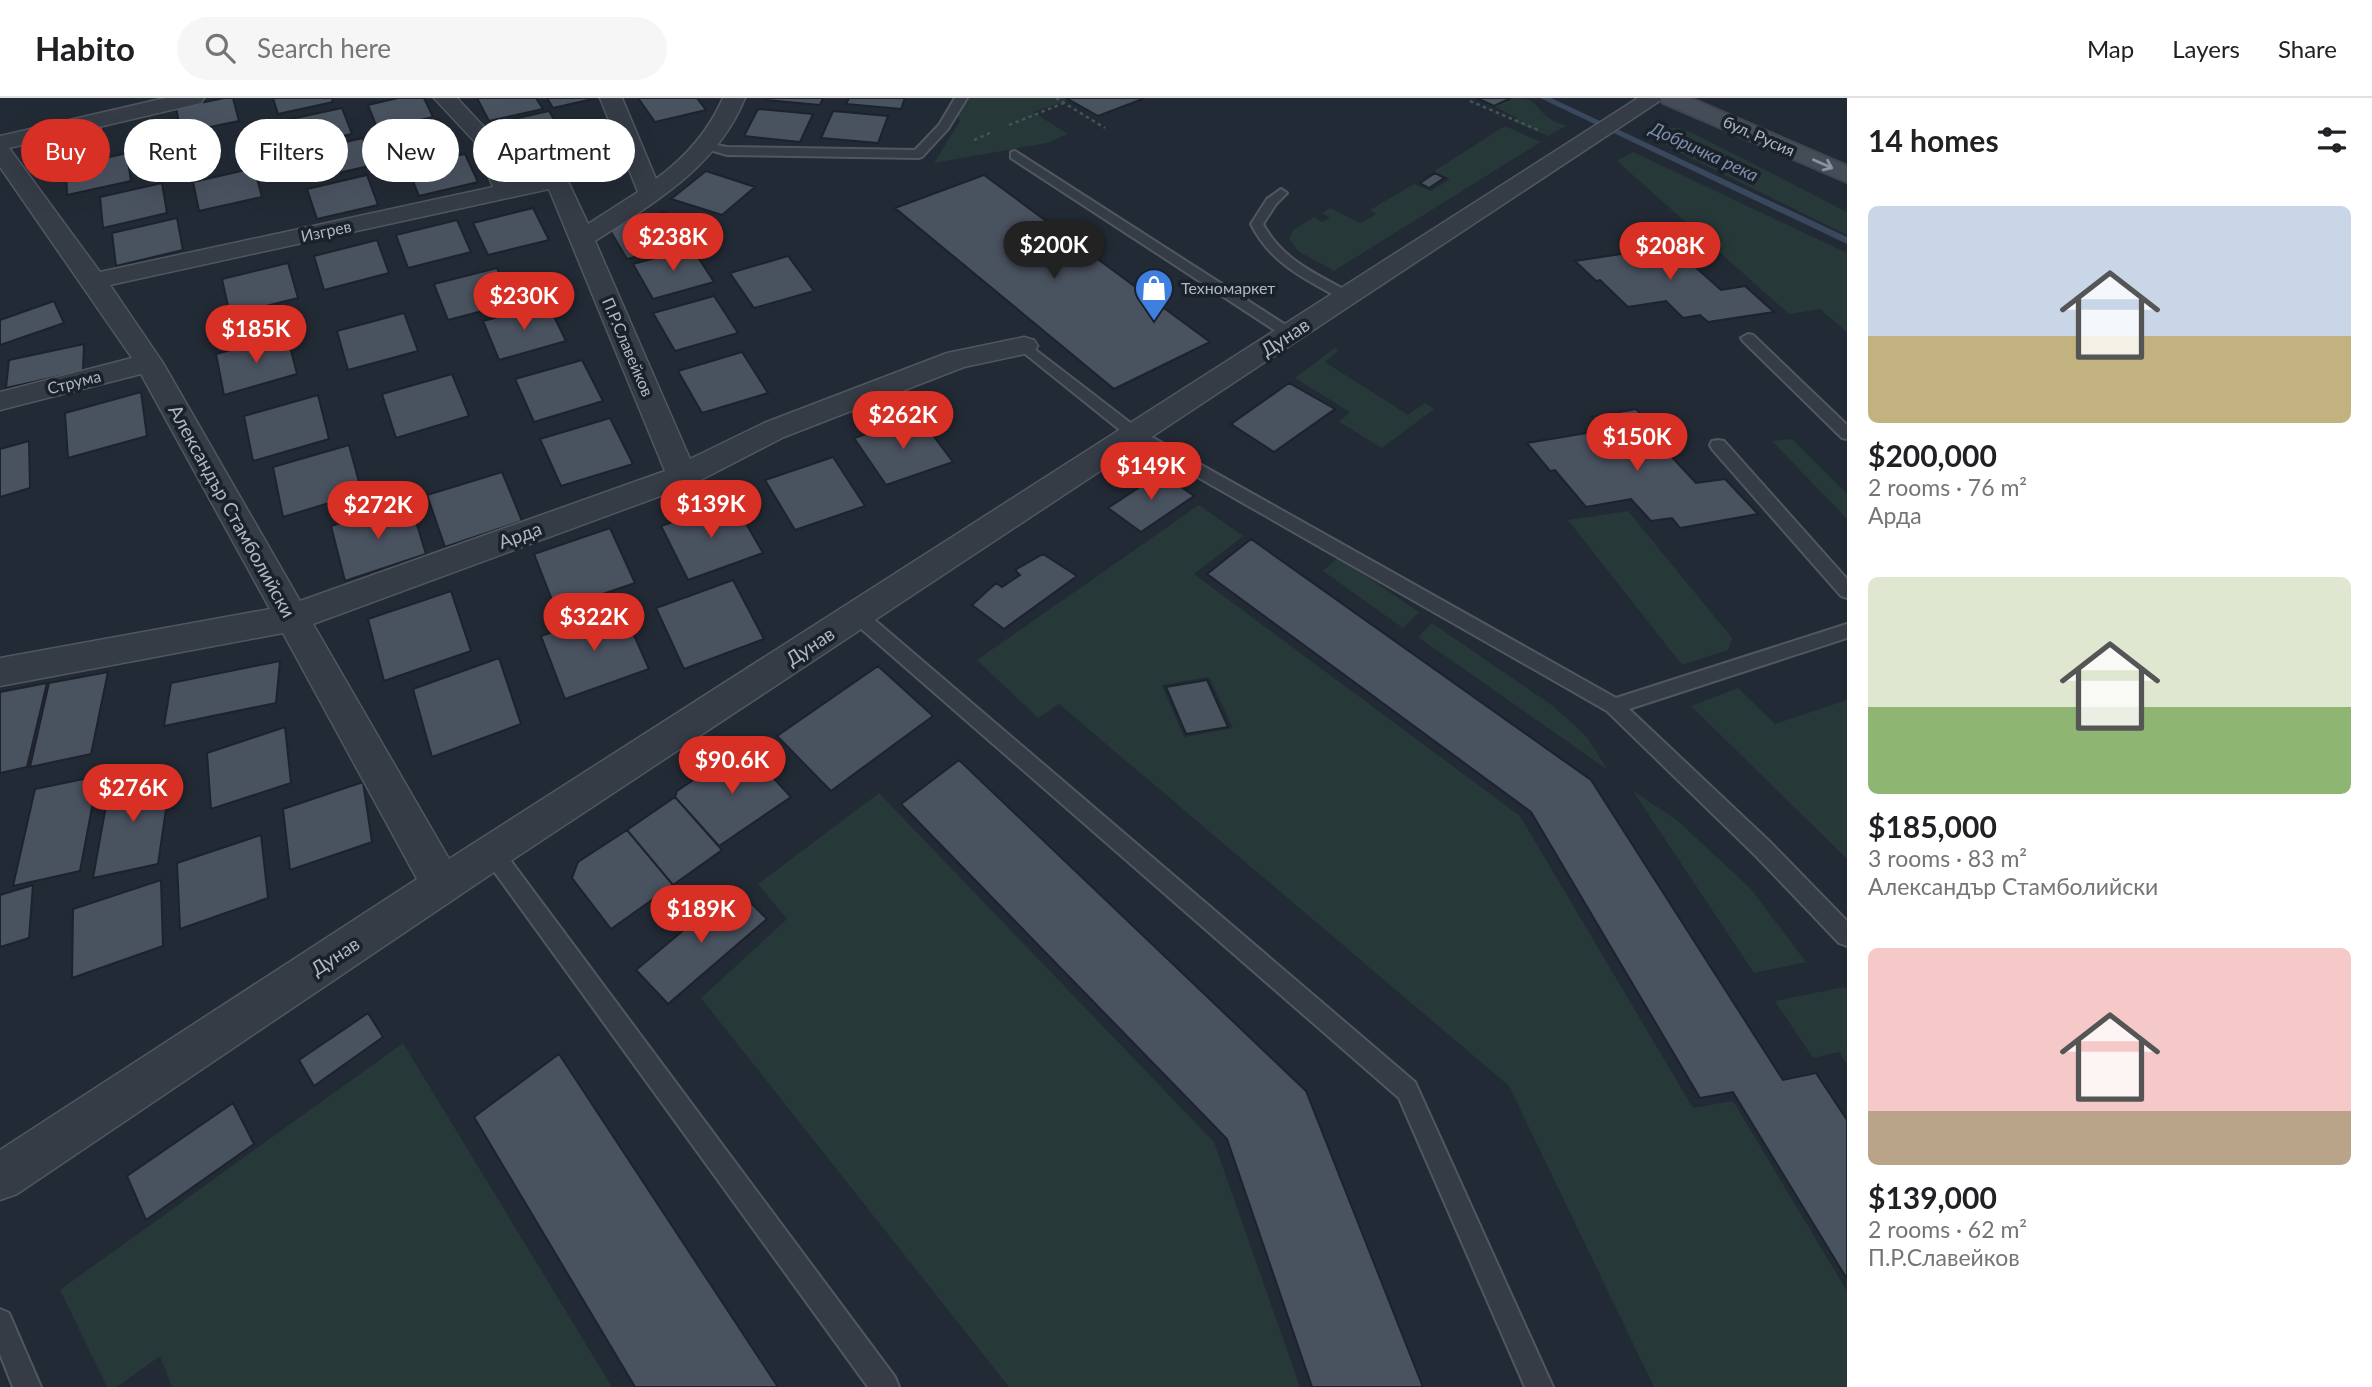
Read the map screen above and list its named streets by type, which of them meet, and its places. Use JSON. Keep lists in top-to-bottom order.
{
  "streets": {
    "main road": ["бул. Русия"],
    "street": [
      "Изгрев",
      "Дунав",
      "П.Р.Славейков",
      "Струма",
      "Александър Стамболийски",
      "Арда"
    ]
  },
  "crossings": [
    ["Изгрев", "Александър Стамболийски"],
    ["Дунав", "Александър Стамболийски"],
    ["П.Р.Славейков", "Арда"],
    ["Струма", "Александър Стамболийски"],
    ["Александър Стамболийски", "Арда"]
  ],
  "one_way": ["бул. Русия"],
  "water": ["Добричка река"],
  "places": {
    "shop": ["Техномаркет"]
  },
  "page": {
    "header": "Habito",
    "search": "Search here",
    "nav": ["Map", "Layers", "Share"],
    "heading": "14 homes",
    "chip": [
      "Buy",
      "Rent",
      "Filters",
      "New",
      "Apartment"
    ],
    "list": [
      {
        "name": "$200,000",
        "note": "2 rooms · 76 m² · Арда"
      },
      {
        "name": "$185,000",
        "note": "3 rooms · 83 m² · Александър Стамболийски"
      },
      {
        "name": "$139,000",
        "note": "2 rooms · 62 m² · П.Р.Славейков"
      }
    ],
    "price": [
      "$238K",
      "$200K",
      "$208K",
      "$230K",
      "$185K",
      "$262K",
      "$150K",
      "$149K",
      "$139K",
      "$272K",
      "$322K",
      "$90.6K",
      "$276K",
      "$189K"
    ]
  }
}
